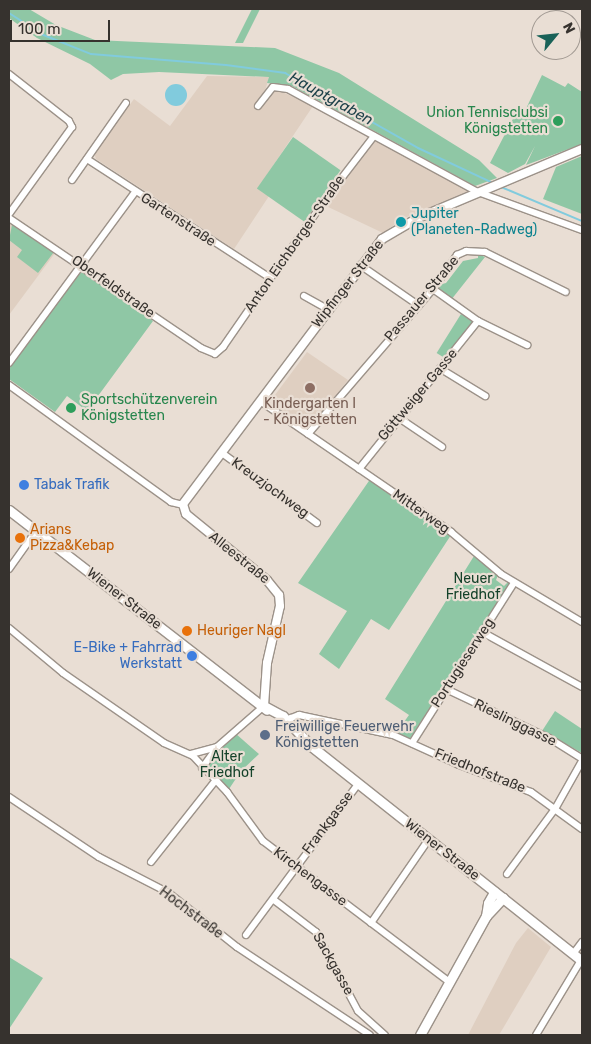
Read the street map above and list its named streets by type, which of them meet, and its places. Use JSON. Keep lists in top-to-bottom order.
{
  "streets": {
    "main road": ["Wiener Straße"],
    "street": [
      "Gartenstraße",
      "Anton Eichberger-Straße",
      "Wipfinger Straße",
      "Oberfeldstraße",
      "Passauer Straße",
      "Göttweiger Gasse",
      "Kreuzjochweg",
      "Mitterweg",
      "Alleestraße",
      "Portugieserweg",
      "Rieslinggasse",
      "Friedhofstraße",
      "Frankgasse",
      "Kirchengasse",
      "Hochstraße",
      "Sackgasse"
    ]
  },
  "crossings": [
    ["Gartenstraße", "Anton Eichberger-Straße"],
    ["Anton Eichberger-Straße", "Oberfeldstraße"],
    ["Wipfinger Straße", "Kreuzjochweg"],
    ["Wipfinger Straße", "Mitterweg"],
    ["Wipfinger Straße", "Alleestraße"],
    ["Passauer Straße", "Mitterweg"],
    ["Göttweiger Gasse", "Mitterweg"],
    ["Mitterweg", "Portugieserweg"],
    ["Alleestraße", "Wiener Straße"],
    ["Wiener Straße", "Friedhofstraße"],
    ["Wiener Straße", "Frankgasse"],
    ["Portugieserweg", "Rieslinggasse"],
    ["Portugieserweg", "Friedhofstraße"],
    ["Frankgasse", "Kirchengasse"],
    ["Frankgasse", "Sackgasse"]
  ],
  "water": ["Hauptgraben"],
  "parks": ["Neuer Friedhof", "Alter Friedhof"],
  "places": [
    "Union Tennisclubsi Königstetten",
    "Jupiter (Planeten-Radweg)",
    "Kindergarten I - Königstetten",
    "Sportschützenverein Königstetten",
    "Tabak Trafik",
    "Arians Pizza&Kebap",
    "Heuriger Nagl",
    "E-Bike + Fahrrad Werkstatt",
    "Freiwillige Feuerwehr Königstetten"
  ],
  "scale_bar": "100 m",
  "north": "top right"
}
